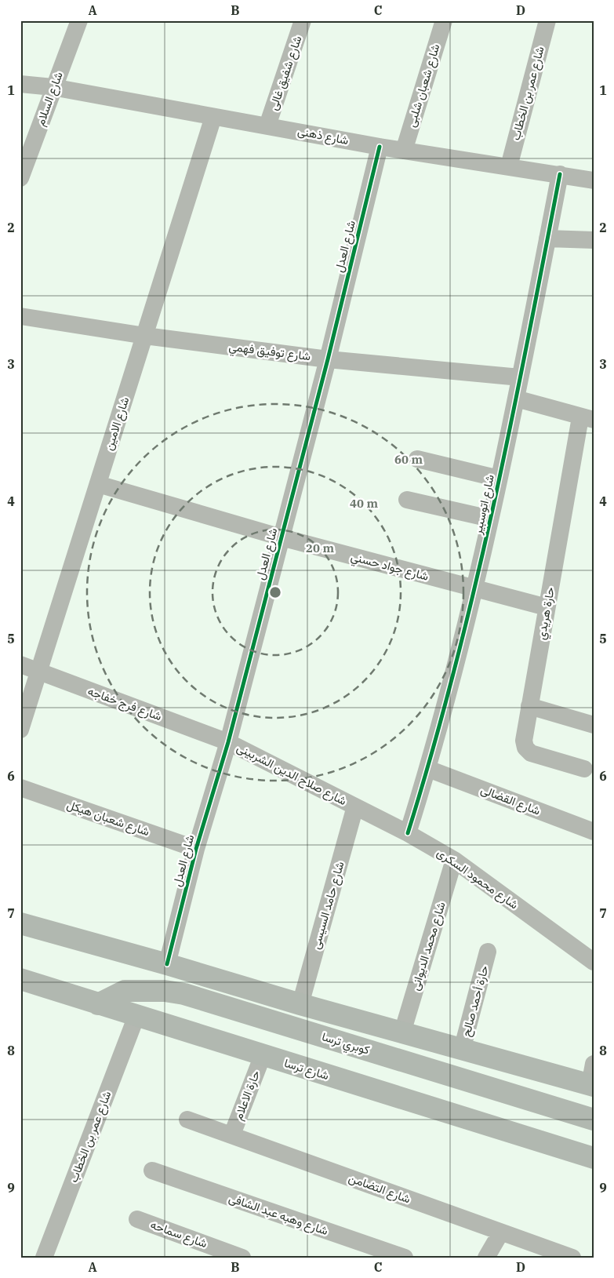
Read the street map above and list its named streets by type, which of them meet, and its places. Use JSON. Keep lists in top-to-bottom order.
{
  "streets": {
    "main road": ["كوبري ترسا", "شارع ترسا"],
    "street": [
      "شارع شفيق غالى",
      "شارع شعبان شلبى",
      "شارع عمر بن الخطاب",
      "شارع السلام",
      "شارع ذهنى",
      "شارع العدل",
      "شارع توفيق فهمي",
      "شارع الامين",
      "شارع اتوسبير",
      "شارع جواد حسني",
      "حارة هريدي",
      "شارع فرج خفاجه",
      "شارع صلاح الدين الشربينى",
      "شارع القضالى",
      "شارع شعبان هيكل",
      "شارع محمود السكرى",
      "شارع حامد السيسى",
      "شارع محمد الديوانى",
      "حارة أحمد صالح",
      "حارة الاعلام",
      "شارع التضامن",
      "شارع وهبه عبد الشافى",
      "شارع سماحه"
    ]
  },
  "crossings": [
    ["شارع شفيق غالى", "شارع ذهنى"],
    ["شارع شعبان شلبى", "شارع ذهنى"],
    ["شارع عمر بن الخطاب", "شارع ذهنى"],
    ["شارع عمر بن الخطاب", "شارع ترسا"],
    ["شارع السلام", "شارع ذهنى"],
    ["شارع ذهنى", "شارع العدل"],
    ["شارع ذهنى", "شارع الامين"],
    ["شارع ذهنى", "شارع اتوسبير"],
    ["شارع العدل", "شارع توفيق فهمي"],
    ["شارع العدل", "شارع جواد حسني"],
    ["شارع العدل", "شارع فرج خفاجه"],
    ["شارع العدل", "شارع صلاح الدين الشربينى"],
    ["شارع العدل", "شارع شعبان هيكل"],
    ["شارع توفيق فهمي", "شارع الامين"],
    ["شارع توفيق فهمي", "شارع اتوسبير"],
    ["شارع الامين", "شارع جواد حسني"],
    ["شارع الامين", "شارع فرج خفاجه"],
    ["شارع اتوسبير", "شارع جواد حسني"],
    ["شارع اتوسبير", "شارع القضالى"],
    ["شارع اتوسبير", "شارع محمود السكرى"],
    ["شارع جواد حسني", "حارة هريدي"],
    ["شارع فرج خفاجه", "شارع صلاح الدين الشربينى"],
    ["شارع صلاح الدين الشربينى", "شارع محمود السكرى"],
    ["شارع صلاح الدين الشربينى", "شارع حامد السيسى"],
    ["شارع محمود السكرى", "شارع حامد السيسى"],
    ["شارع محمود السكرى", "شارع محمد الديوانى"],
    ["كوبري ترسا", "شارع ترسا"],
    ["شارع ترسا", "حارة الاعلام"],
    ["حارة الاعلام", "شارع التضامن"]
  ],
  "grid": {
    "columns": [
      "A",
      "B",
      "C",
      "D"
    ],
    "rows": [
      "1",
      "2",
      "3",
      "4",
      "5",
      "6",
      "7",
      "8",
      "9"
    ]
  },
  "rings": ["60 m", "40 m", "20 m"]
}
